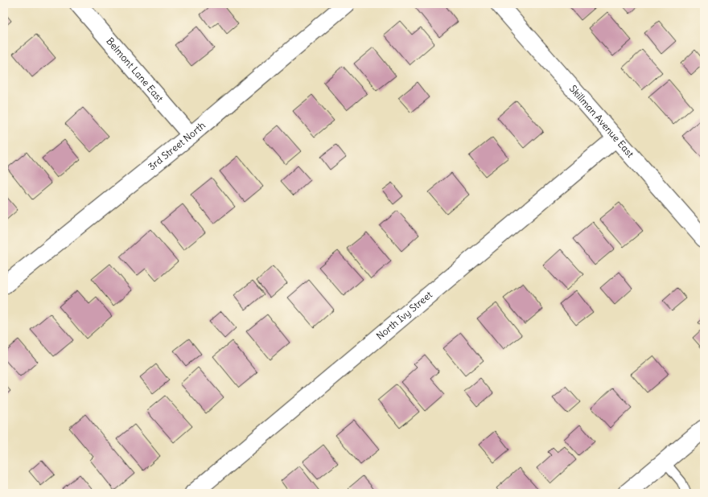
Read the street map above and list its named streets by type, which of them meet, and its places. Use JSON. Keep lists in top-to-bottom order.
{
  "streets": {
    "street": [
      "Belmont Lane East",
      "Skillman Avenue East",
      "3rd Street North",
      "North Ivy Street"
    ]
  },
  "crossings": [
    ["Belmont Lane East", "3rd Street North"],
    ["Skillman Avenue East", "North Ivy Street"]
  ]
}
